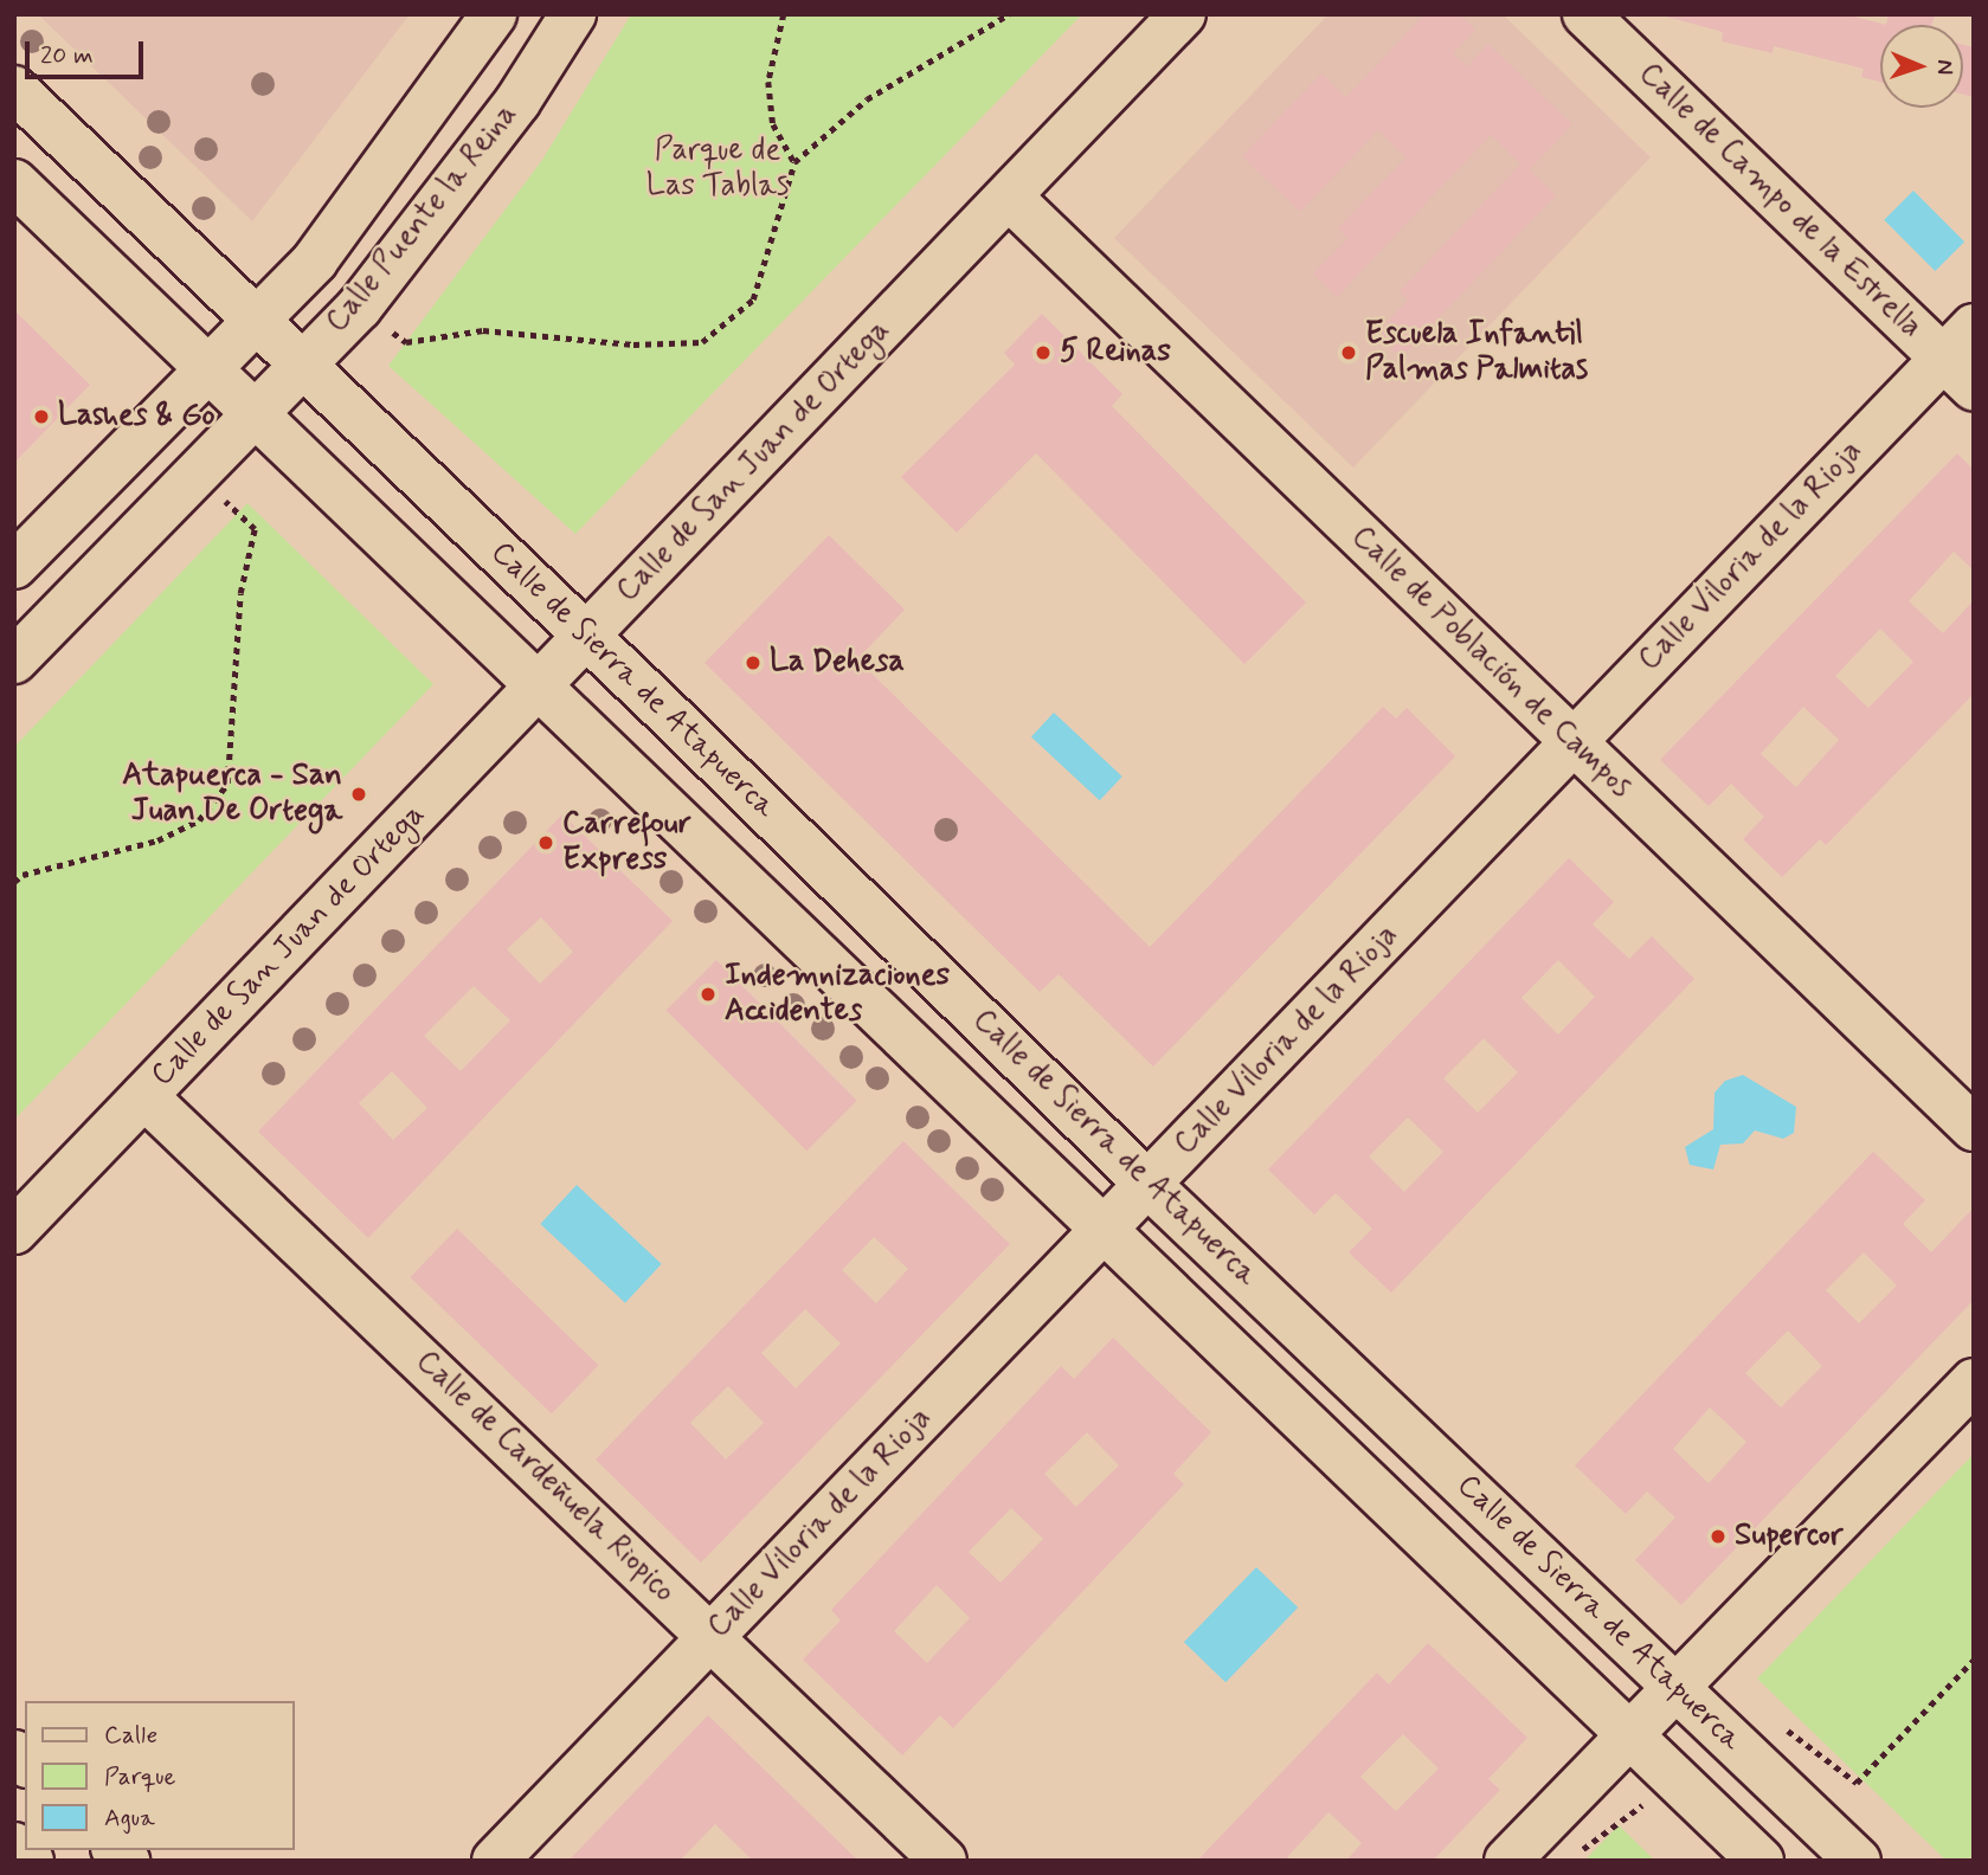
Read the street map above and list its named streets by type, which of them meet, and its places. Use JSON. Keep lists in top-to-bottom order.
{
  "streets": {
    "street": [
      "Calle de Campo de la Estrella",
      "Calle Puente la Reina",
      "Calle de San Juan de Ortega",
      "Calle Viloria de la Rioja",
      "Calle de Población de Campos",
      "Calle de Sierra de Atapuerca",
      "Calle de Cardeñuela Riopico"
    ]
  },
  "crossings": [
    ["Calle de Campo de la Estrella", "Calle Viloria de la Rioja"],
    ["Calle Puente la Reina", "Calle de Sierra de Atapuerca"],
    ["Calle de San Juan de Ortega", "Calle de Población de Campos"],
    ["Calle de San Juan de Ortega", "Calle de Sierra de Atapuerca"],
    ["Calle de San Juan de Ortega", "Calle de Cardeñuela Riopico"],
    ["Calle Viloria de la Rioja", "Calle de Población de Campos"],
    ["Calle Viloria de la Rioja", "Calle de Sierra de Atapuerca"],
    ["Calle Viloria de la Rioja", "Calle de Cardeñuela Riopico"]
  ],
  "parks": ["Parque de Las Tablas"],
  "places": [
    "5 Reinas",
    "Escuela Infantil Palmas Palmitas",
    "Lashes & Go",
    "La Dehesa",
    "Atapuerca - San Juan De Ortega",
    "Carrefour Express",
    "Indemnizaciones Accidentes",
    "Supercor"
  ],
  "legend": ["Calle", "Parque", "Agua"],
  "scale_bar": "20 m",
  "north": "right"
}
